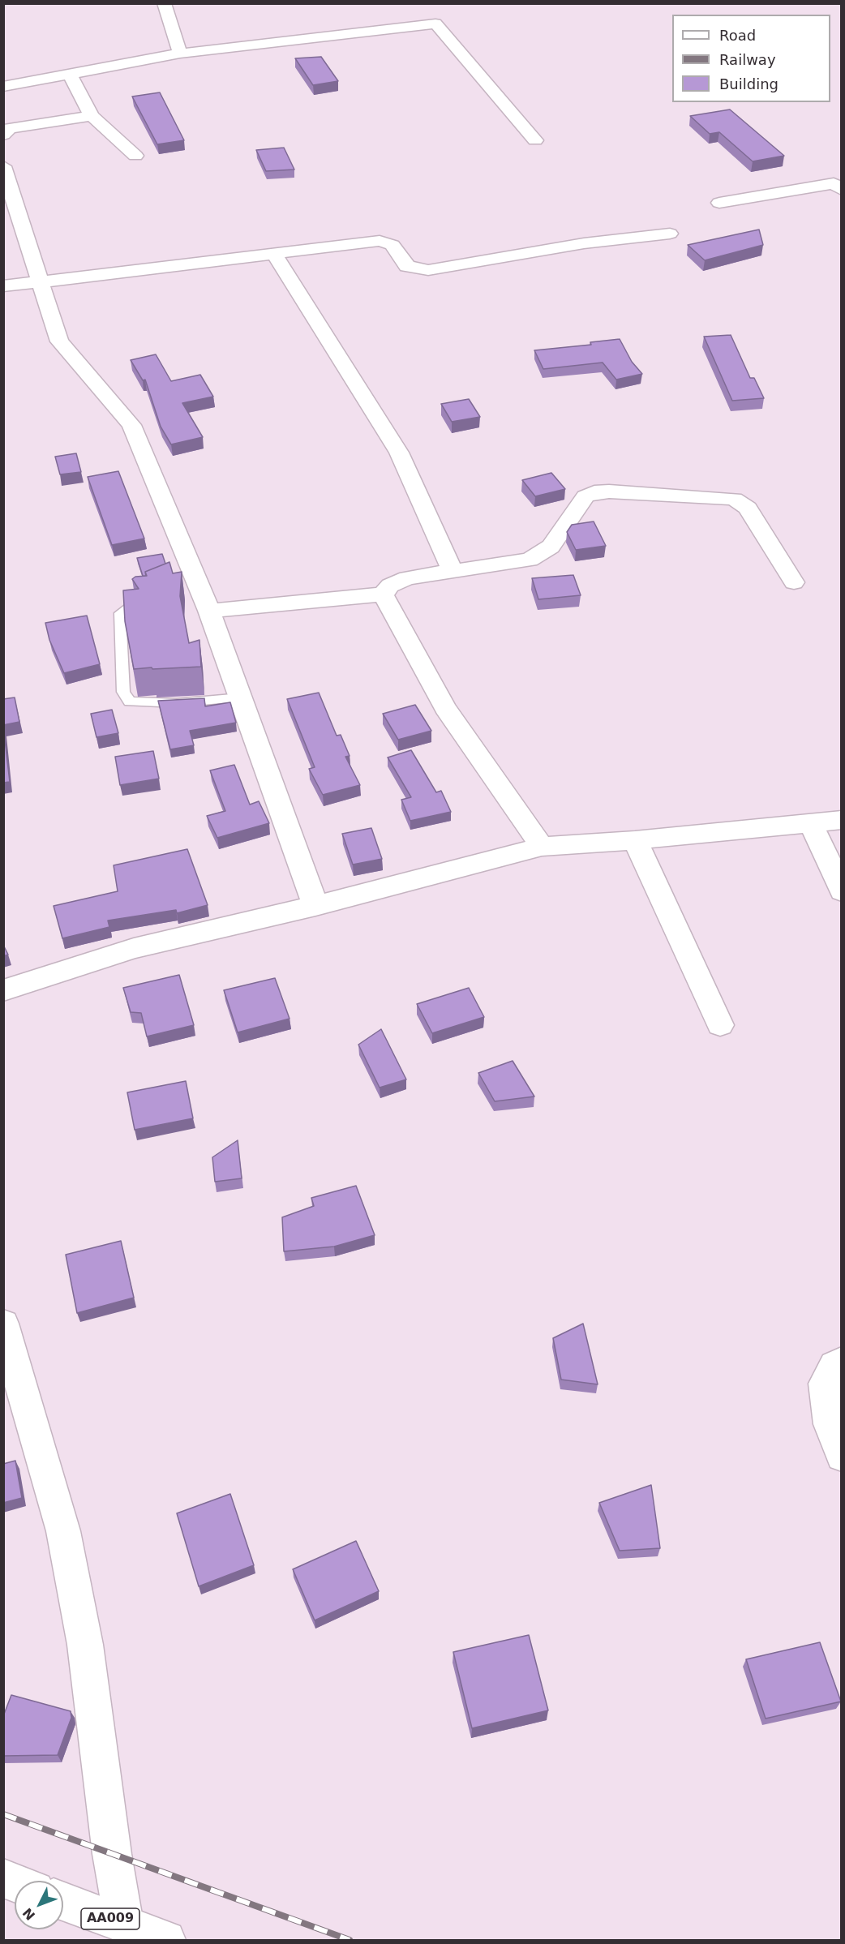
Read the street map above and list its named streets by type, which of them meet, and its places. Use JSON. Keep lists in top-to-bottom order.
{
  "streets": {
    "main road": ["AA009"]
  },
  "legend": ["Road", "Railway", "Building"],
  "north": "bottom left"
}
